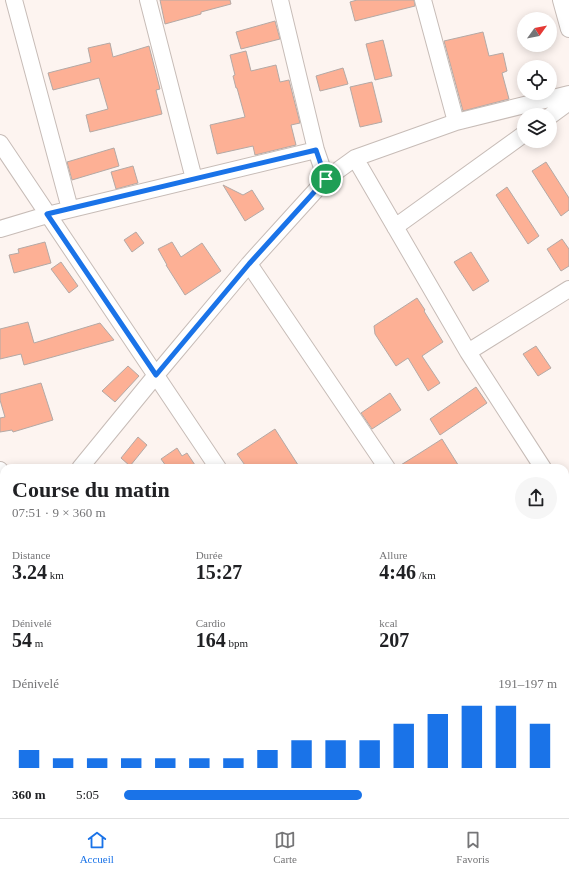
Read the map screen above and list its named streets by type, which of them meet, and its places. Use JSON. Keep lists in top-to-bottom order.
{
  "north": "top right",
  "page": {
    "heading": ["Course du matin", "07:51 · 9 × 360 m"],
    "stats": [
      ["Distance", "3.24 km"],
      ["Durée", "15:27"],
      ["Allure", "4:46 /km"],
      ["Dénivelé", "54 m"],
      ["Cardio", "164 bpm"],
      ["kcal", "207"]
    ],
    "chart": ["Dénivelé", "191–197 m"],
    "list": [
      {
        "name": "360 m",
        "note": "5:05"
      }
    ],
    "tabs": ["Accueil", "Carte", "Favoris"]
  }
}
